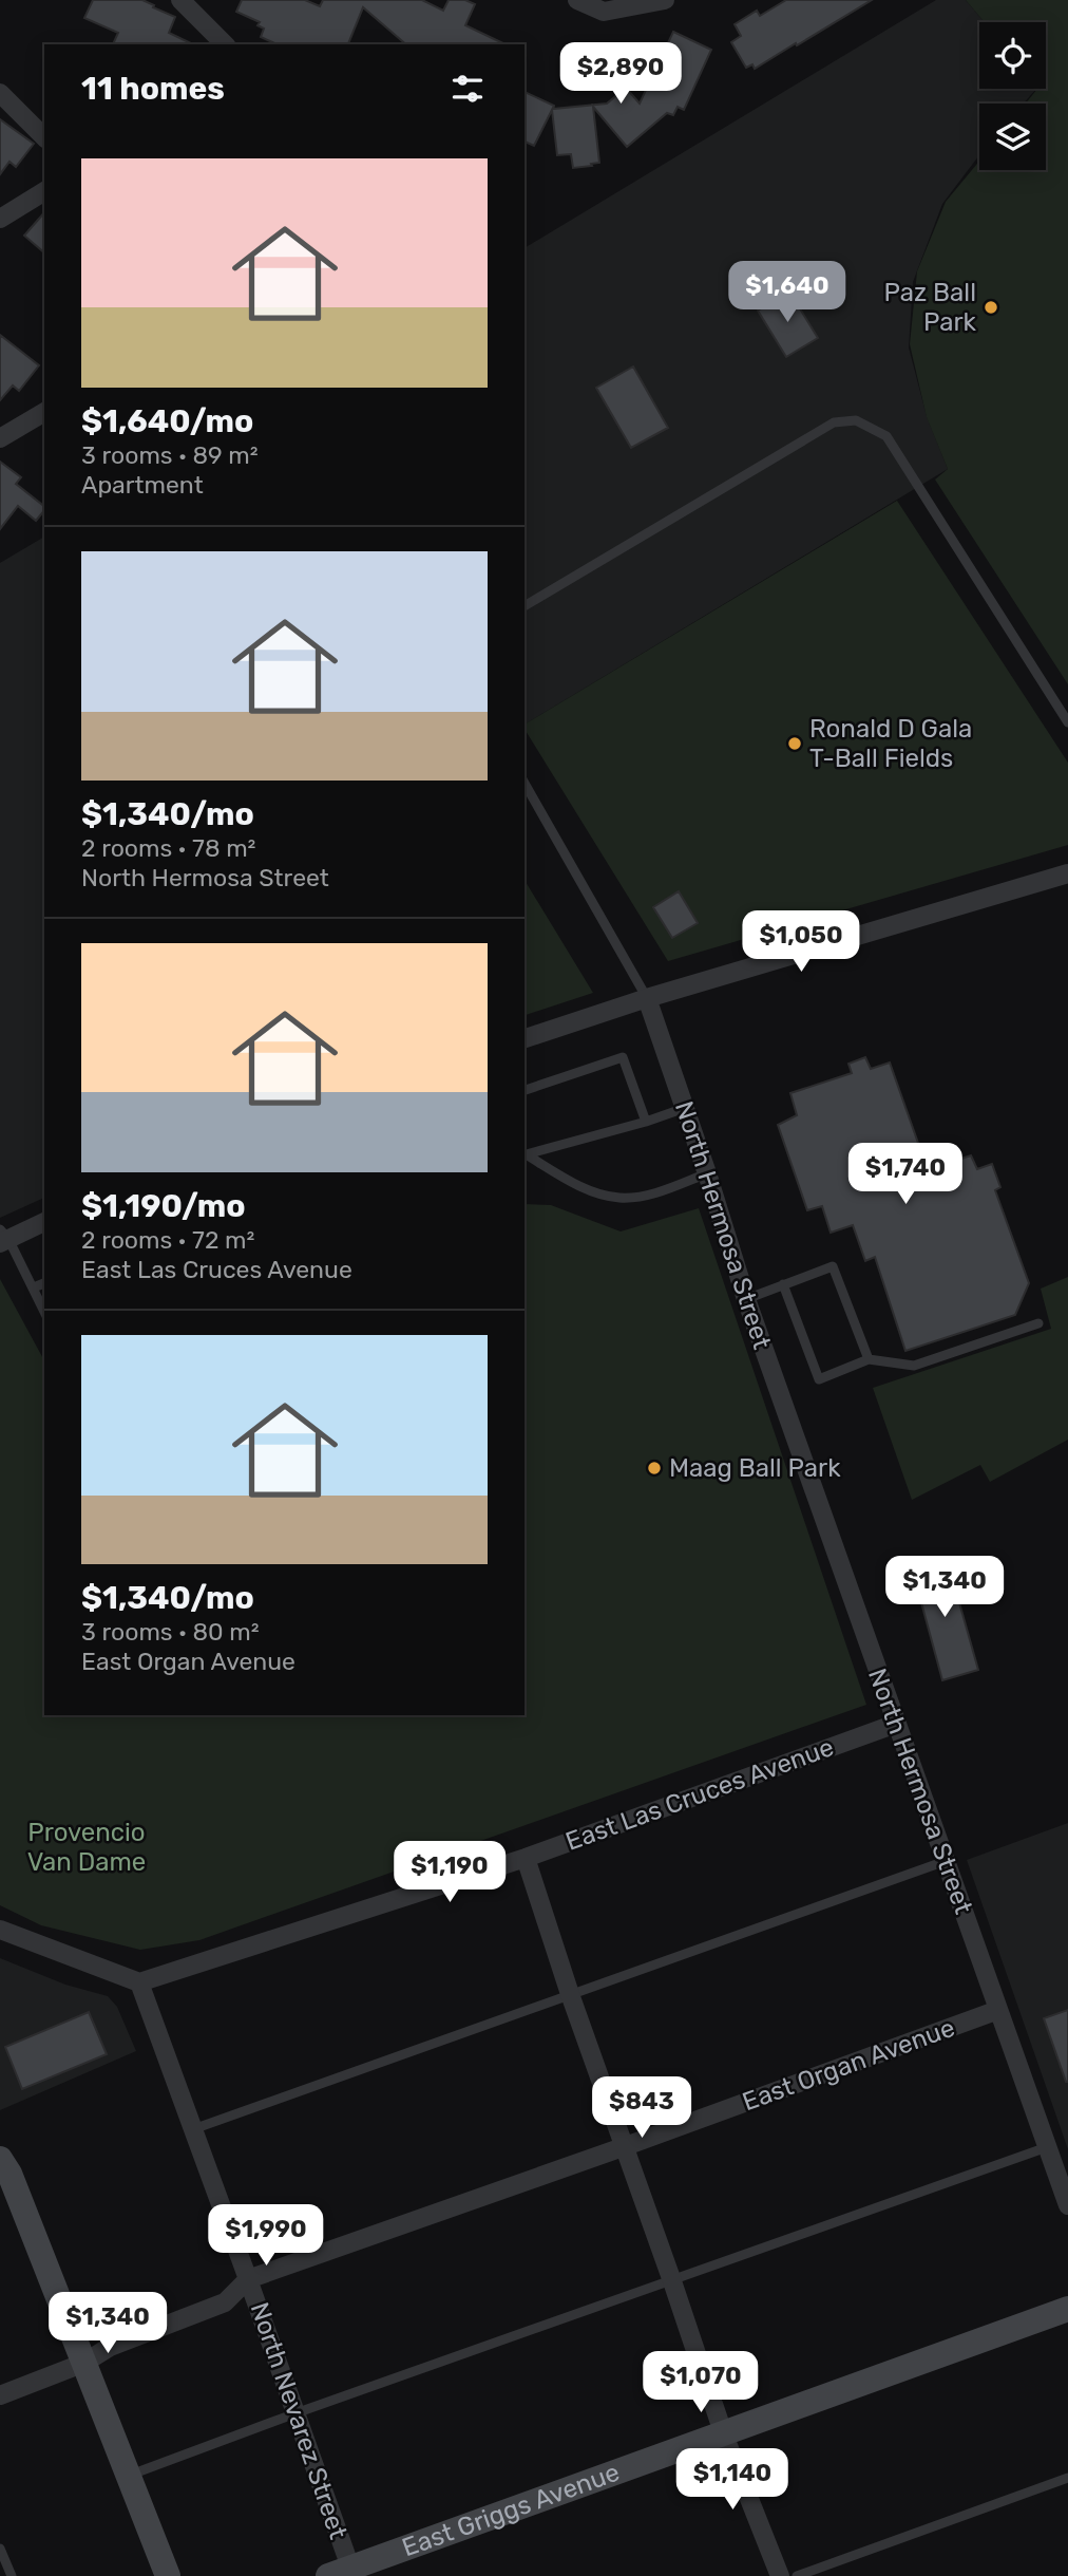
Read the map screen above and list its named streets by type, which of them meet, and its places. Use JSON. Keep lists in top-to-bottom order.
{
  "streets": {
    "street": [
      "North Hermosa Street",
      "East Las Cruces Avenue",
      "East Organ Avenue",
      "North Nevarez Street",
      "East Griggs Avenue"
    ]
  },
  "crossings": [
    ["North Hermosa Street", "East Las Cruces Avenue"],
    ["North Hermosa Street", "East Organ Avenue"],
    ["East Las Cruces Avenue", "North Nevarez Street"],
    ["East Organ Avenue", "North Nevarez Street"],
    ["North Nevarez Street", "East Griggs Avenue"]
  ],
  "parks": ["Provencio Van Dame"],
  "places": ["Paz Ball Park", "Ronald D Gala T-Ball Fields", "Maag Ball Park"],
  "page": {
    "price": [
      "$2,890",
      "$1,640",
      "$1,050",
      "$1,740",
      "$1,340",
      "$1,190",
      "$843",
      "$1,990",
      "$1,340",
      "$1,070",
      "$1,140"
    ],
    "heading": "11 homes",
    "list": [
      {
        "name": "$1,640/mo",
        "note": "3 rooms · 89 m² · Apartment"
      },
      {
        "name": "$1,340/mo",
        "note": "2 rooms · 78 m² · North Hermosa Street"
      },
      {
        "name": "$1,190/mo",
        "note": "2 rooms · 72 m² · East Las Cruces Avenue"
      },
      {
        "name": "$1,340/mo",
        "note": "3 rooms · 80 m² · East Organ Avenue"
      }
    ]
  }
}
